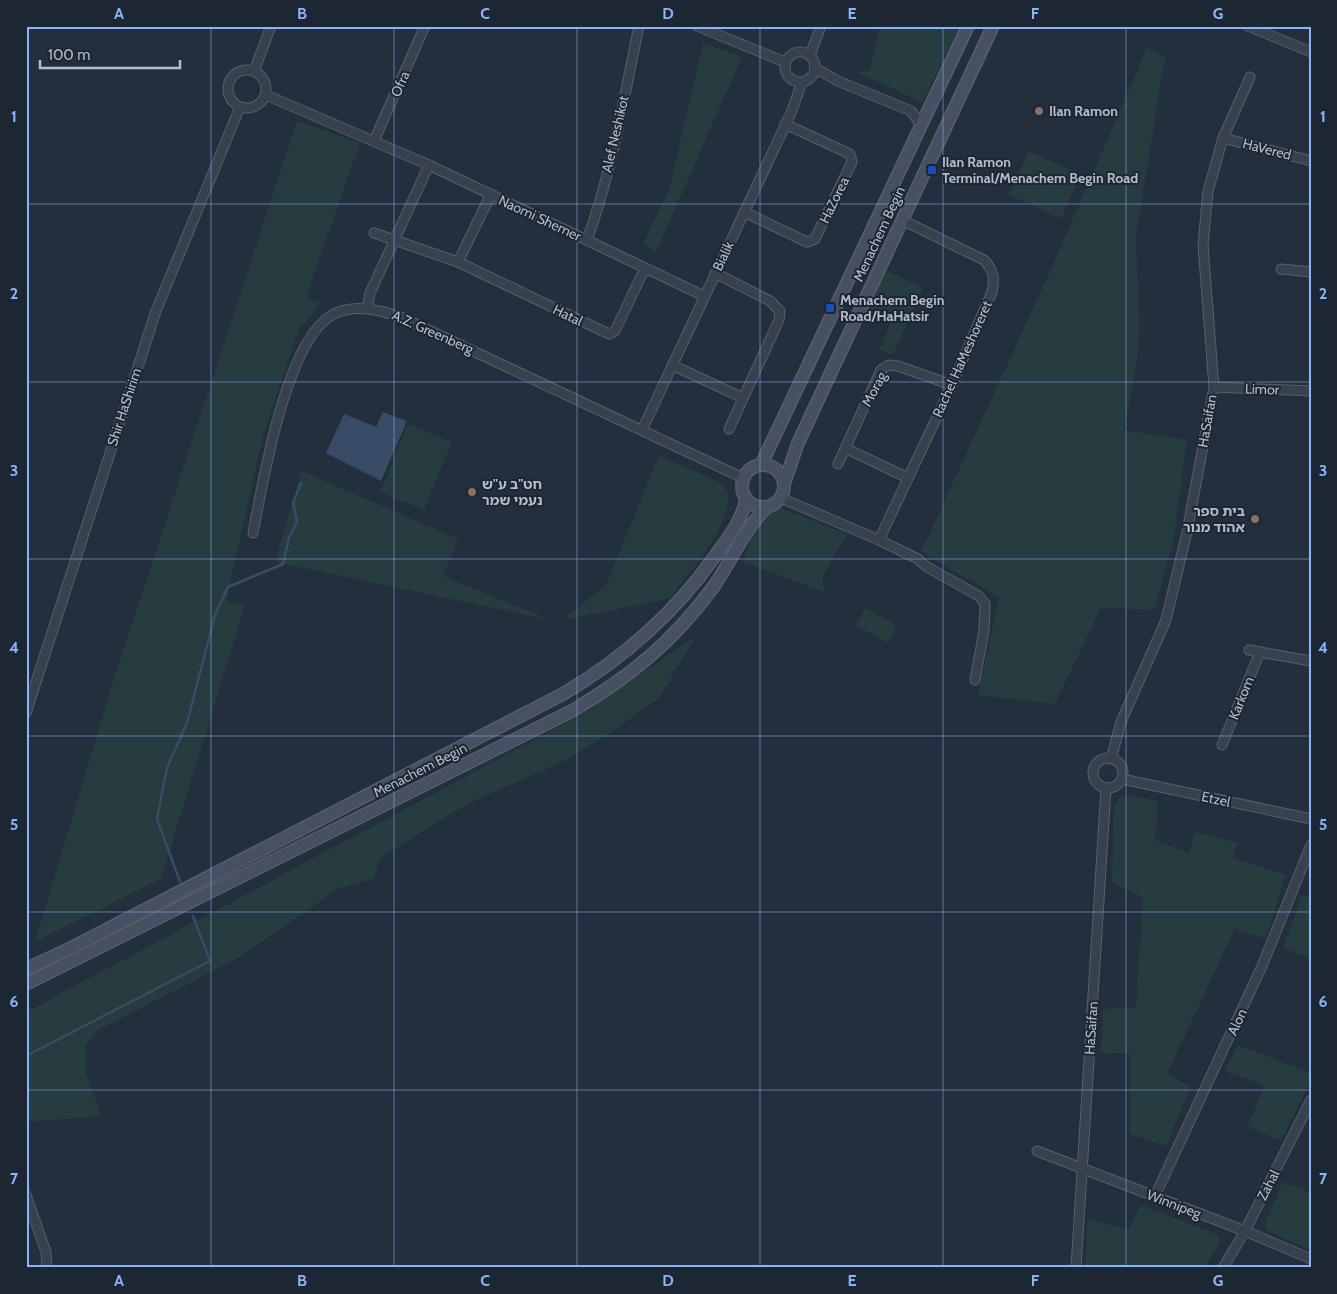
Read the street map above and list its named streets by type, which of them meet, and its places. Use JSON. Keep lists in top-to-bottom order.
{
  "streets": {
    "main road": ["Menachem Begin"],
    "street": [
      "Ofra",
      "Alef Neshikot",
      "HaVered",
      "HaZorea",
      "Naomi Shemer",
      "Bialik",
      "Hatal",
      "A.Z. Greenberg",
      "Rachel HaMeshoreret",
      "Morag",
      "Limor",
      "Shir HaShirim",
      "HaSaifan",
      "Karkom",
      "Etzel",
      "Alon",
      "Zahal",
      "Winnipeg"
    ]
  },
  "crossings": [
    ["Ofra", "Naomi Shemer"],
    ["Alef Neshikot", "Naomi Shemer"],
    ["HaVered", "HaSaifan"],
    ["HaZorea", "Bialik"],
    ["Naomi Shemer", "Bialik"],
    ["Naomi Shemer", "Hatal"],
    ["Naomi Shemer", "Shir HaShirim"],
    ["Menachem Begin", "A.Z. Greenberg"],
    ["Menachem Begin", "Rachel HaMeshoreret"],
    ["Bialik", "A.Z. Greenberg"],
    ["Rachel HaMeshoreret", "Morag"],
    ["Limor", "HaSaifan"],
    ["HaSaifan", "Etzel"],
    ["HaSaifan", "Winnipeg"],
    ["Alon", "Winnipeg"],
    ["Zahal", "Winnipeg"]
  ],
  "places": {
    "other": ["Ilan Ramon", "חט\"ב ע\"ש נעמי שמר", "בית ספר אהוד מנור"],
    "transit": ["Ilan Ramon Terminal/Menachem Begin Road", "Menachem Begin Road/HaHatsir"]
  },
  "scale_bar": "100 m",
  "grid": {
    "columns": [
      "A",
      "B",
      "C",
      "D",
      "E",
      "F",
      "G"
    ],
    "rows": [
      "1",
      "2",
      "3",
      "4",
      "5",
      "6",
      "7"
    ]
  }
}
